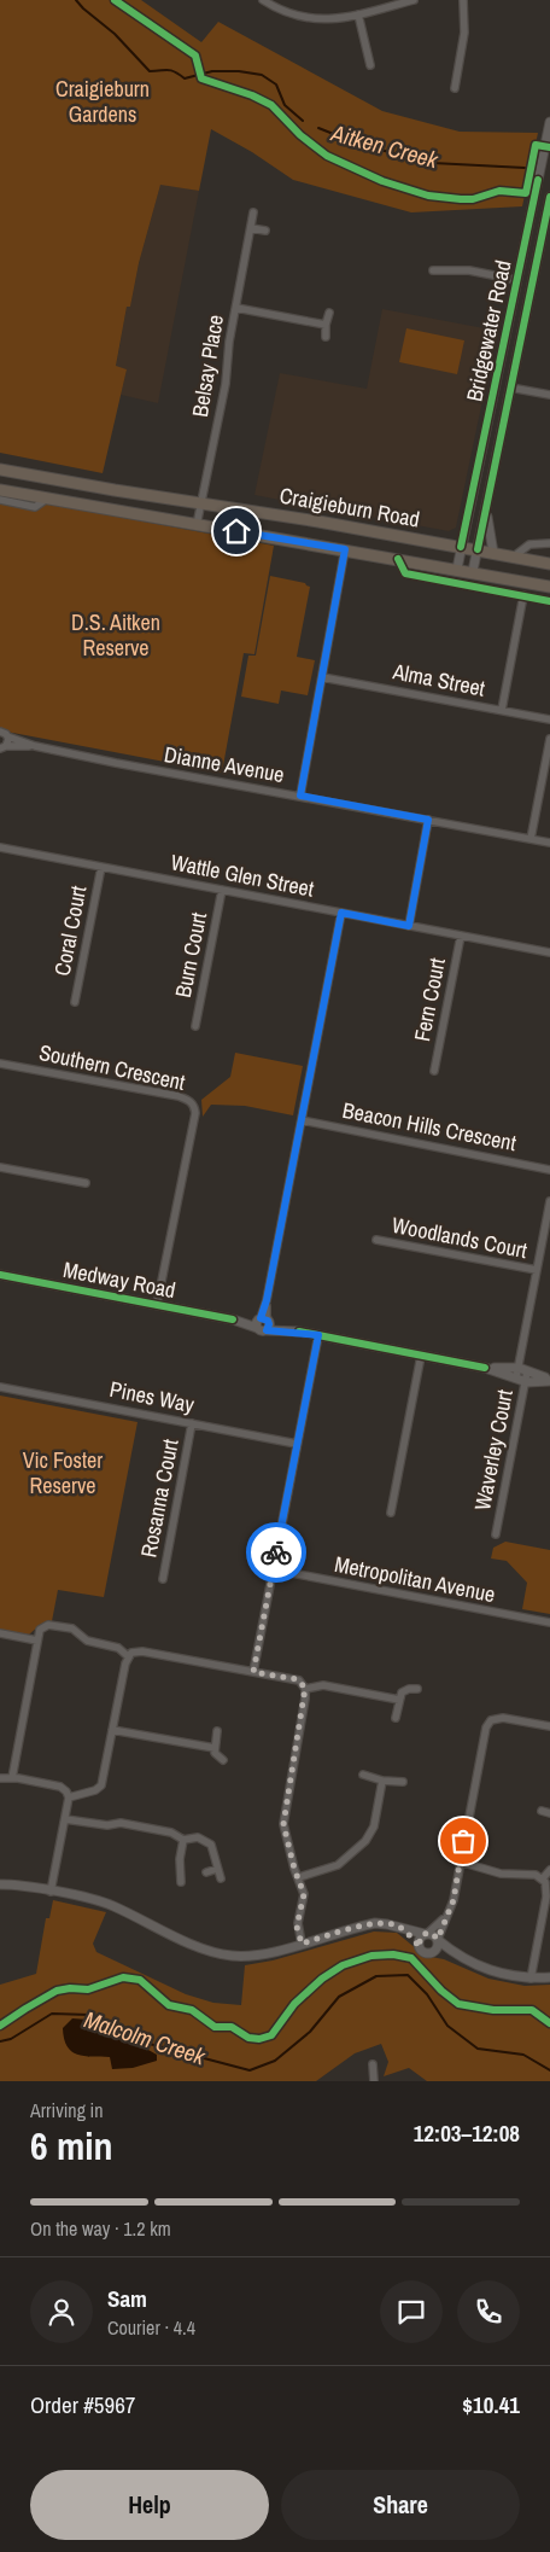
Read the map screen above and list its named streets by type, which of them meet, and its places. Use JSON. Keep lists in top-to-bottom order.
{
  "streets": {
    "main road": ["Craigieburn Road"],
    "street": [
      "Bridgewater Road",
      "Belsay Place",
      "Alma Street",
      "Dianne Avenue",
      "Wattle Glen Street",
      "Coral Court",
      "Burn Court",
      "Fern Court",
      "Southern Crescent",
      "Beacon Hills Crescent",
      "Woodlands Court",
      "Medway Road",
      "Pines Way",
      "Waverley Court",
      "Rosanna Court",
      "Metropolitan Avenue"
    ]
  },
  "crossings": [
    ["Bridgewater Road", "Craigieburn Road"],
    ["Belsay Place", "Craigieburn Road"],
    ["Wattle Glen Street", "Coral Court"],
    ["Wattle Glen Street", "Burn Court"],
    ["Wattle Glen Street", "Fern Court"],
    ["Southern Crescent", "Medway Road"],
    ["Medway Road", "Waverley Court"],
    ["Pines Way", "Rosanna Court"]
  ],
  "water": ["Aitken Creek", "Malcolm Creek"],
  "parks": ["Craigieburn Gardens", "D.S. Aitken Reserve", "Vic Foster Reserve"],
  "page": {
    "heading": ["6 min", "Arriving in", "12:03–12:08"],
    "panel": [
      "Sam",
      "Courier · 4.4",
      "Order #5967",
      "$10.41"
    ],
    "bar": "On the way · 1.2 km",
    "buttons": ["Help", "Share"]
  }
}
